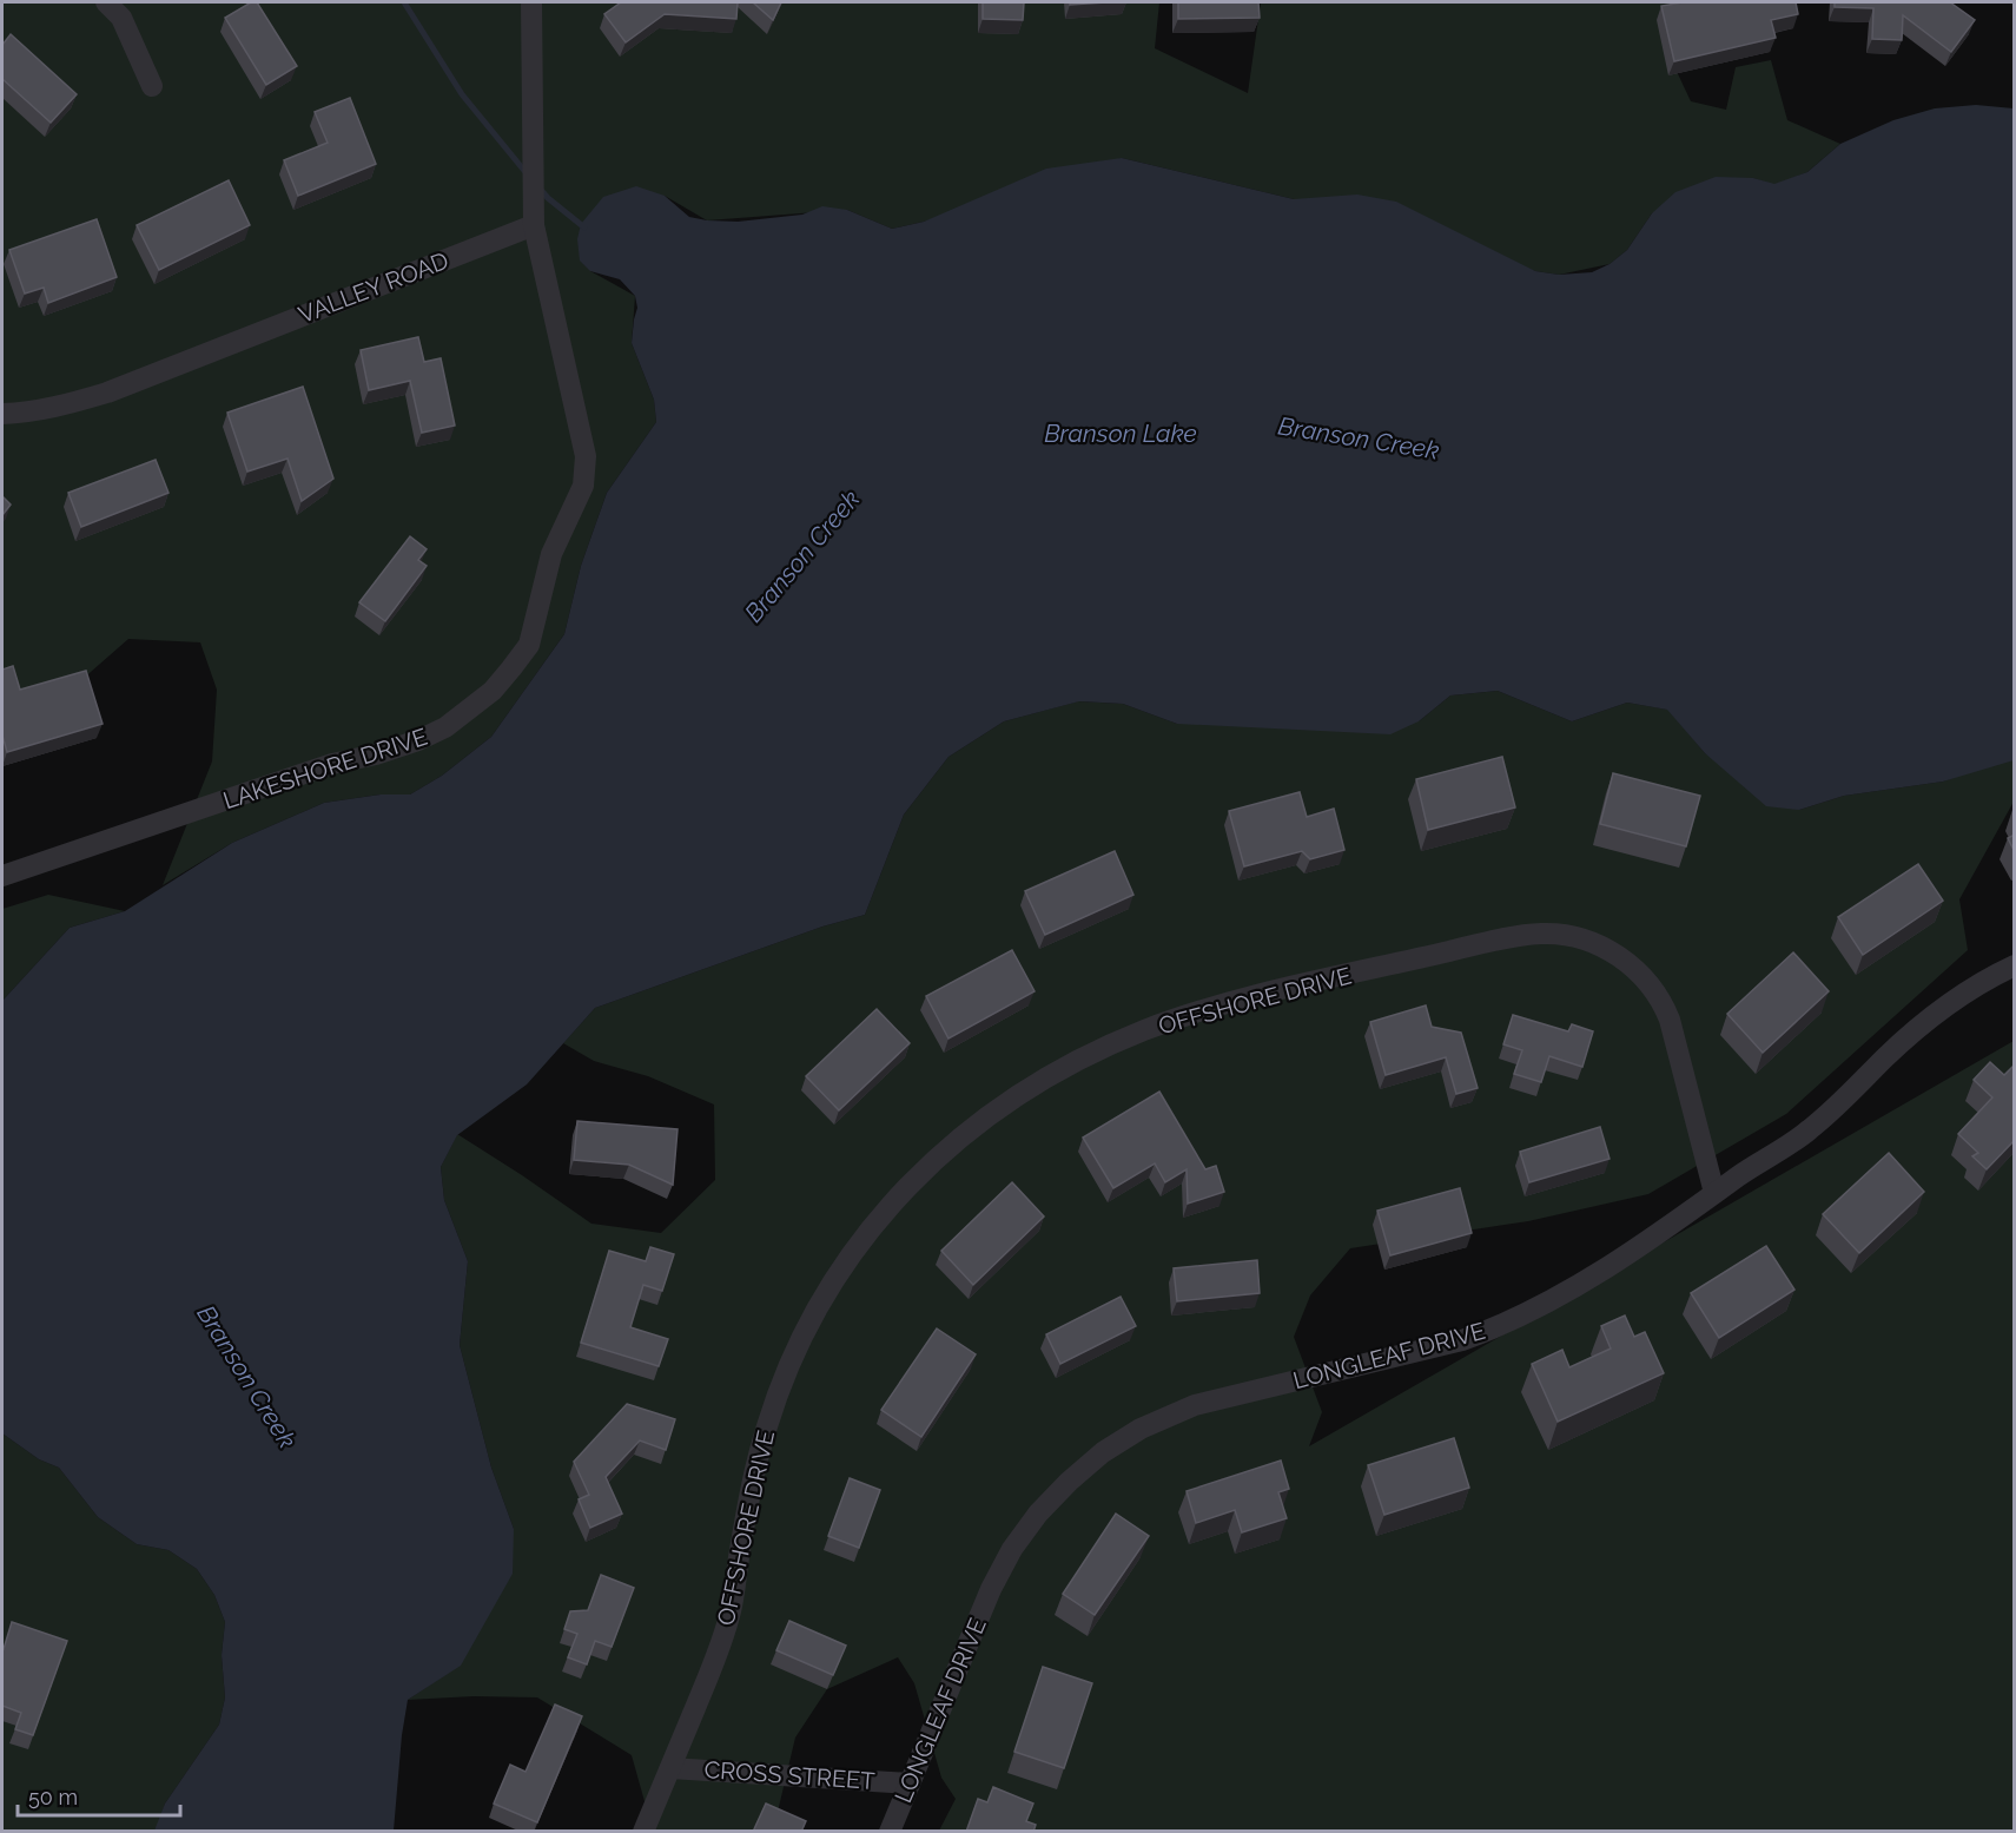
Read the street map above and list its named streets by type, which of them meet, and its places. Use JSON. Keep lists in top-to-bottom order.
{
  "streets": {
    "street": [
      "VALLEY ROAD",
      "LAKESHORE DRIVE",
      "OFFSHORE DRIVE",
      "LONGLEAF DRIVE",
      "CROSS STREET"
    ]
  },
  "crossings": [
    ["VALLEY ROAD", "LAKESHORE DRIVE"],
    ["OFFSHORE DRIVE", "LONGLEAF DRIVE"],
    ["OFFSHORE DRIVE", "CROSS STREET"],
    ["LONGLEAF DRIVE", "CROSS STREET"]
  ],
  "water": ["Branson Lake", "Branson Creek"],
  "scale_bar": "50 m"
}
